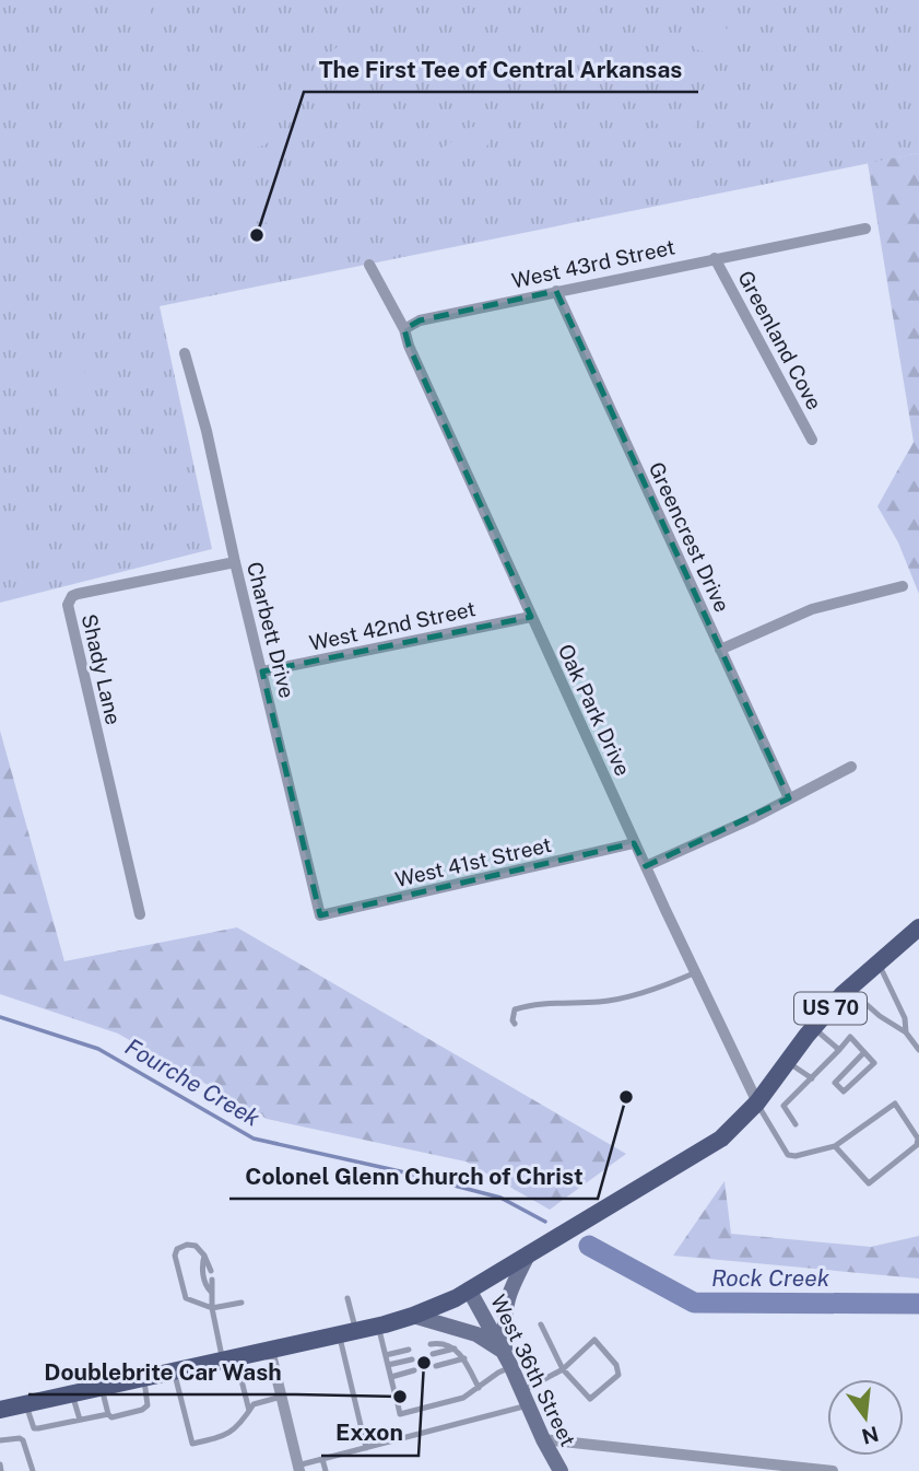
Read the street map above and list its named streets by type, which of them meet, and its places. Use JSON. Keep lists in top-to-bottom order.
{
  "streets": {
    "main road": ["US 70", "West 36th Street"],
    "street": [
      "West 43rd Street",
      "Greenland Cove",
      "Greencrest Drive",
      "West 42nd Street",
      "Charbett Drive",
      "Shady Lane",
      "Oak Park Drive",
      "West 41st Street"
    ]
  },
  "crossings": [
    ["West 43rd Street", "Greenland Cove"],
    ["West 43rd Street", "Greencrest Drive"],
    ["West 43rd Street", "Oak Park Drive"],
    ["West 42nd Street", "Charbett Drive"],
    ["West 42nd Street", "Oak Park Drive"],
    ["Charbett Drive", "Shady Lane"],
    ["Charbett Drive", "West 41st Street"],
    ["Oak Park Drive", "West 41st Street"],
    ["Oak Park Drive", "US 70"],
    ["US 70", "West 36th Street"]
  ],
  "water": ["Fourche Creek", "Rock Creek"],
  "places": [
    "The First Tee of Central Arkansas",
    "Colonel Glenn Church of Christ",
    "Exxon",
    "Doublebrite Car Wash"
  ],
  "north": "bottom"
}
